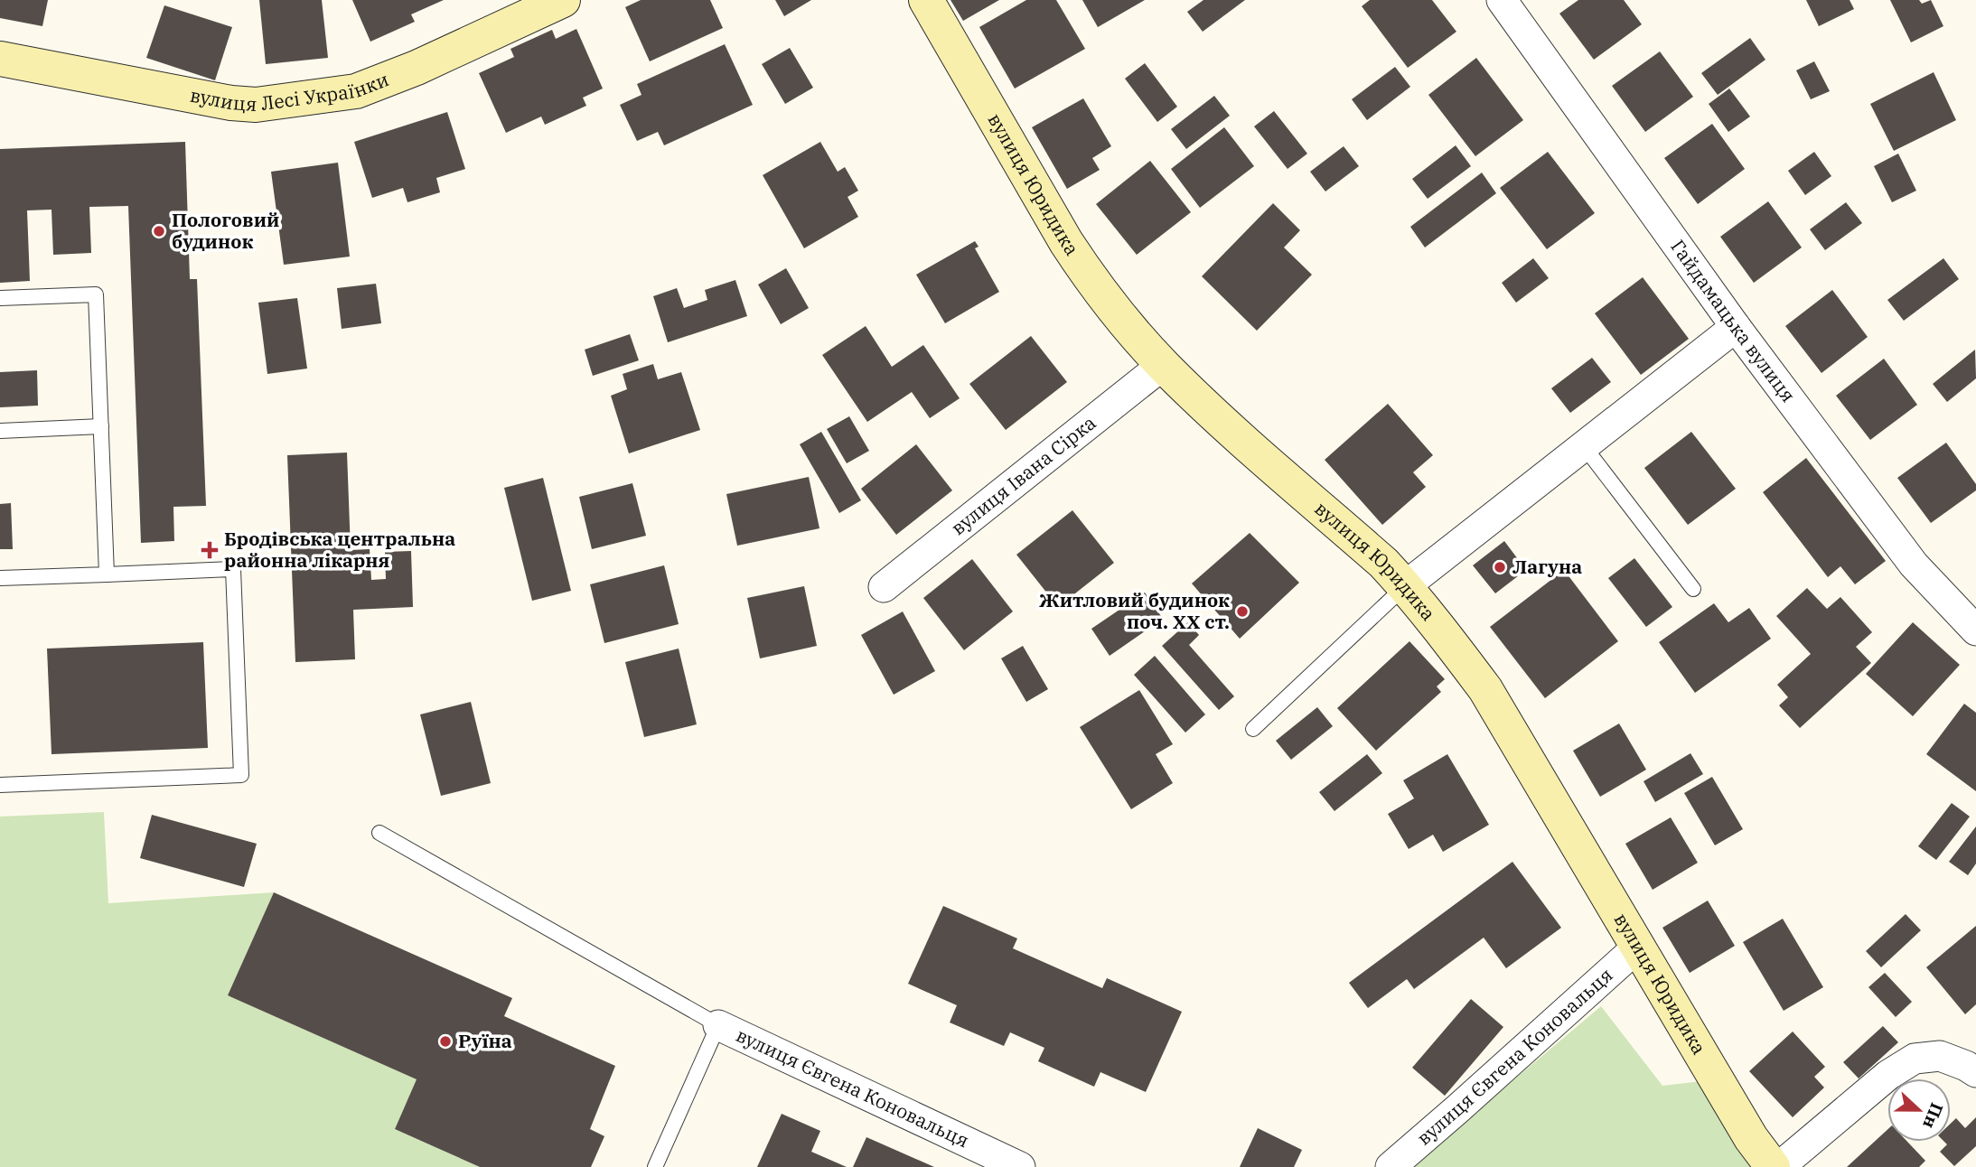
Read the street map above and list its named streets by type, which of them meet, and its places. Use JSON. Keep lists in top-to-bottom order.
{
  "streets": {
    "street": [
      "вулиця Лесі Українки",
      "вулиця Юридика",
      "Гайдамацька вулиця",
      "вулиця Івана Сірка",
      "вулиця Євгена Коновальця"
    ]
  },
  "crossings": [
    ["вулиця Юридика", "вулиця Івана Сірка"],
    ["вулиця Юридика", "вулиця Євгена Коновальця"]
  ],
  "places": {
    "other": [
      "Пологовий будинок",
      "Лагуна",
      "Житловий будинок поч. XX ст.",
      "Руїна"
    ],
    "health": ["Бродівська центральна районна лікарня"]
  },
  "north": "right"
}
